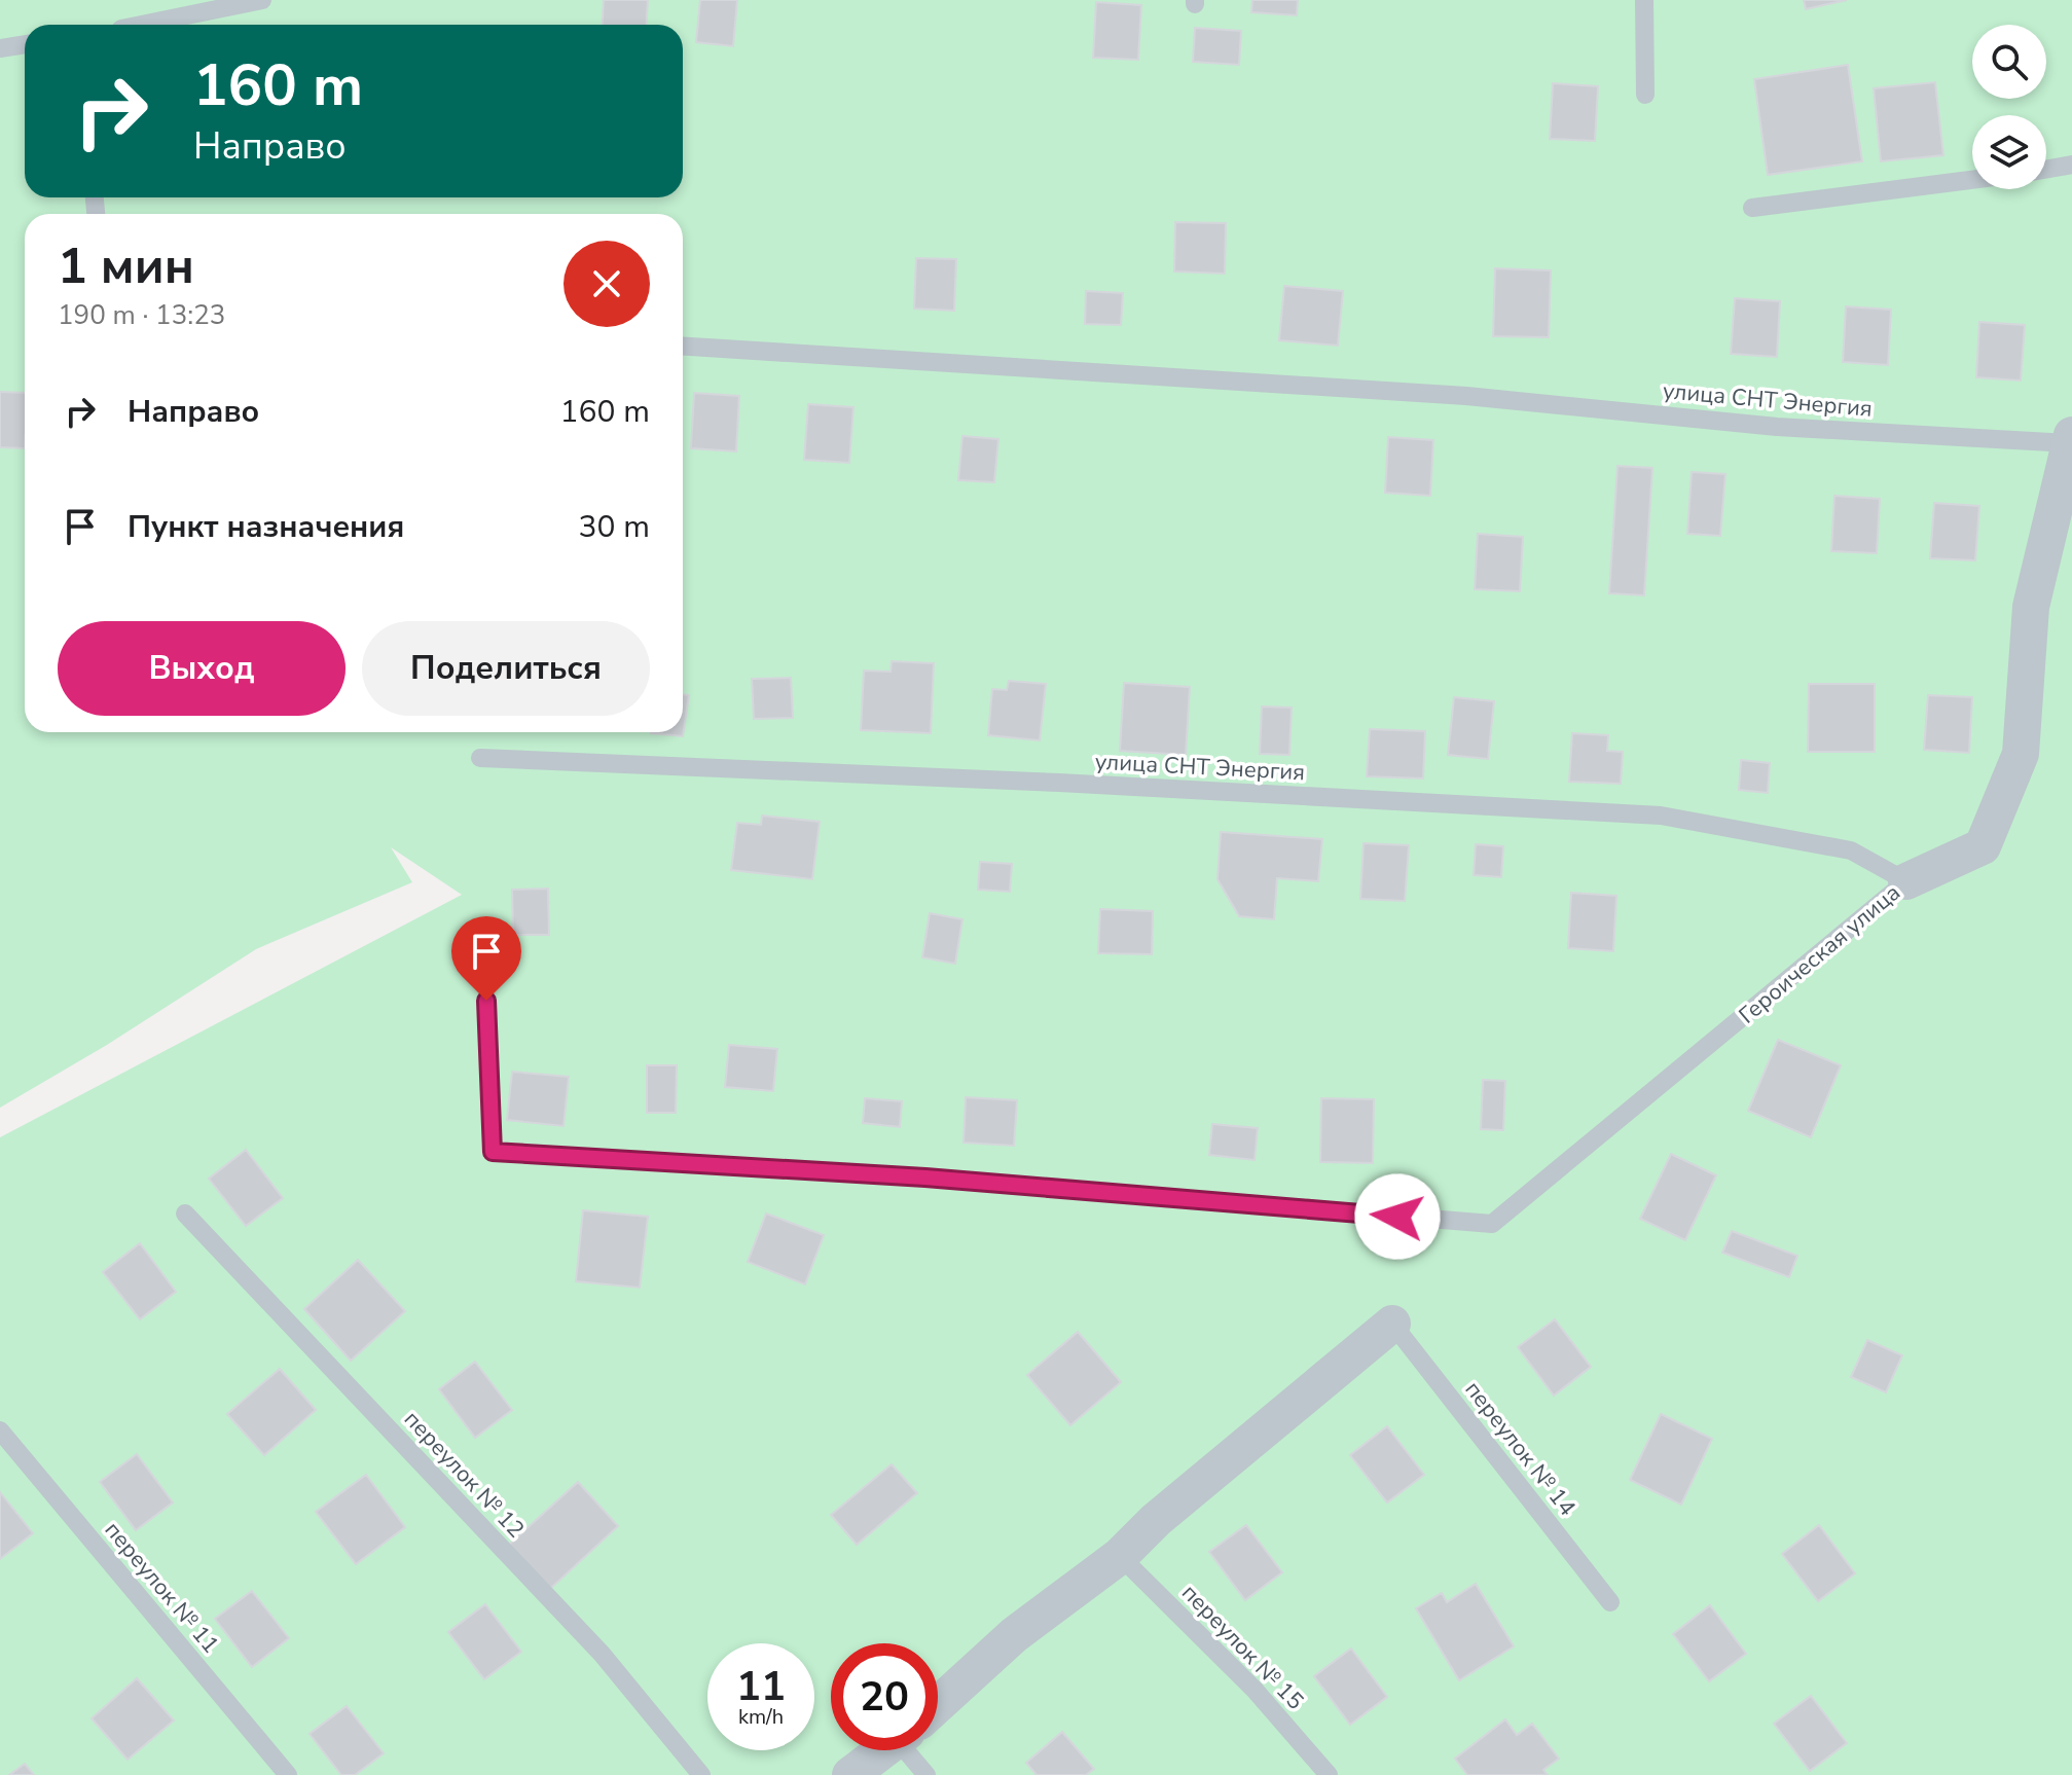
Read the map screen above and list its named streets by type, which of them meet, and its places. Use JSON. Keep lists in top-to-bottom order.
{
  "streets": {
    "street": ["Героическая улица"],
    "lane": [
      "улица СНТ Энергия",
      "переулок № 14",
      "переулок № 12",
      "переулок № 11",
      "переулок № 15"
    ]
  },
  "crossings": [
    ["улица СНТ Энергия", "Героическая улица"]
  ],
  "page": {
    "turn": ["160 m", "Направо"],
    "heading": ["1 мин", "190 m · 13:23"],
    "list": [
      {
        "name": "Направо",
        "value": "160 m"
      },
      {
        "name": "Пункт назначения",
        "value": "30 m"
      }
    ],
    "buttons": ["Выход", "Поделиться"],
    "speed": "11 km/h",
    "limit": "20"
  }
}
